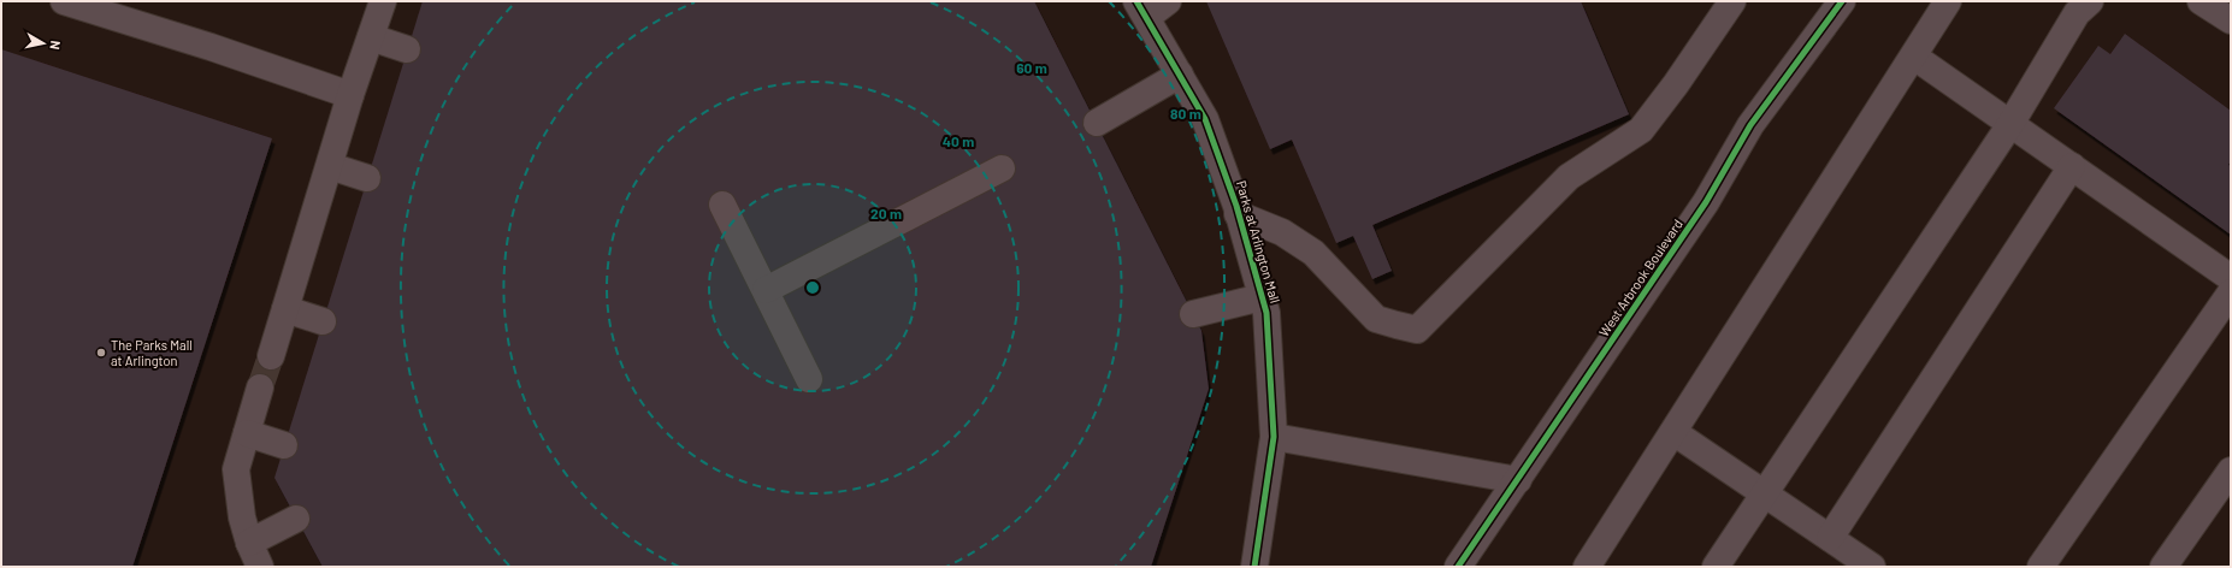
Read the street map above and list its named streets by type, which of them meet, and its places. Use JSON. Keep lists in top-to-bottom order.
{
  "streets": {
    "street": ["Parks at Arlington Mall", "West Arbrook Boulevard"]
  },
  "places": ["The Parks Mall at Arlington"],
  "north": "right",
  "rings": [
    "60 m",
    "80 m",
    "40 m",
    "20 m"
  ]
}
